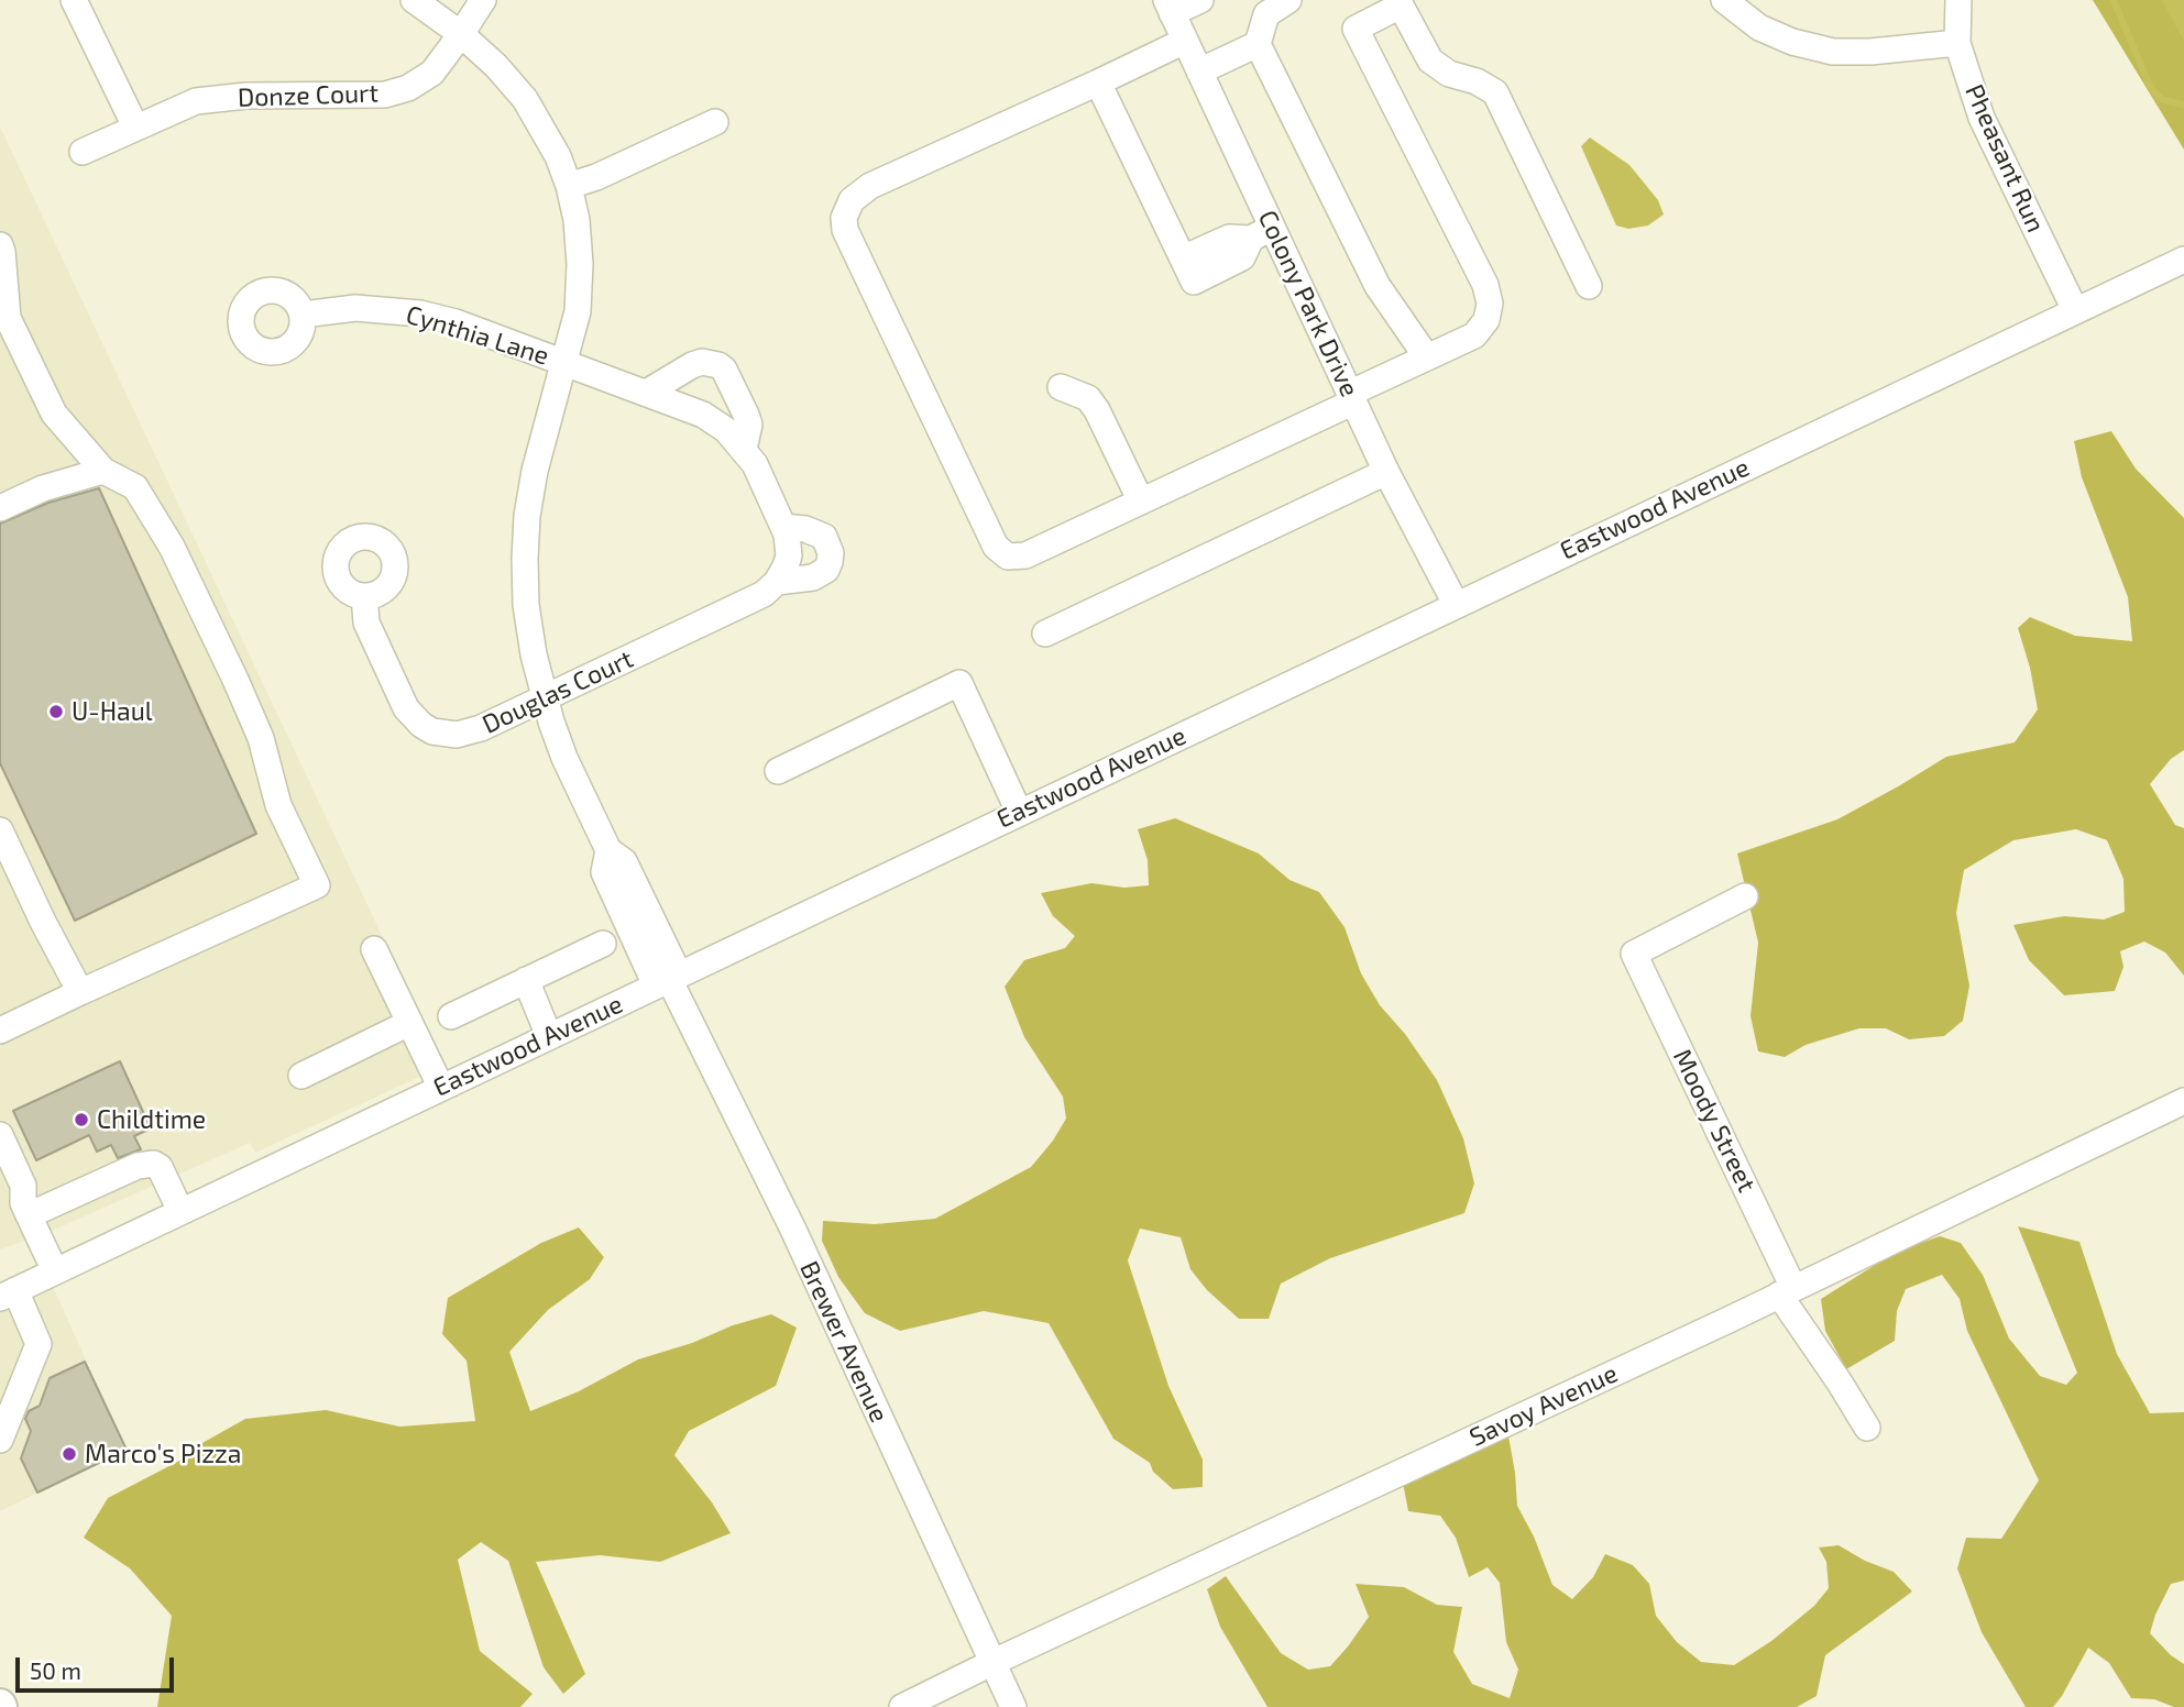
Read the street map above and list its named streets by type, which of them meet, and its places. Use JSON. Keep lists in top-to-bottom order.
{
  "streets": {
    "street": [
      "Donze Court",
      "Pheasant Run",
      "Colony Park Drive",
      "Cynthia Lane",
      "Eastwood Avenue",
      "Douglas Court",
      "Moody Street",
      "Brewer Avenue",
      "Savoy Avenue"
    ]
  },
  "crossings": [
    ["Pheasant Run", "Eastwood Avenue"],
    ["Colony Park Drive", "Eastwood Avenue"],
    ["Cynthia Lane", "Douglas Court"],
    ["Eastwood Avenue", "Brewer Avenue"],
    ["Douglas Court", "Brewer Avenue"],
    ["Moody Street", "Savoy Avenue"],
    ["Brewer Avenue", "Savoy Avenue"]
  ],
  "places": ["U-Haul", "Childtime", "Marco's Pizza"],
  "scale_bar": "50 m"
}
